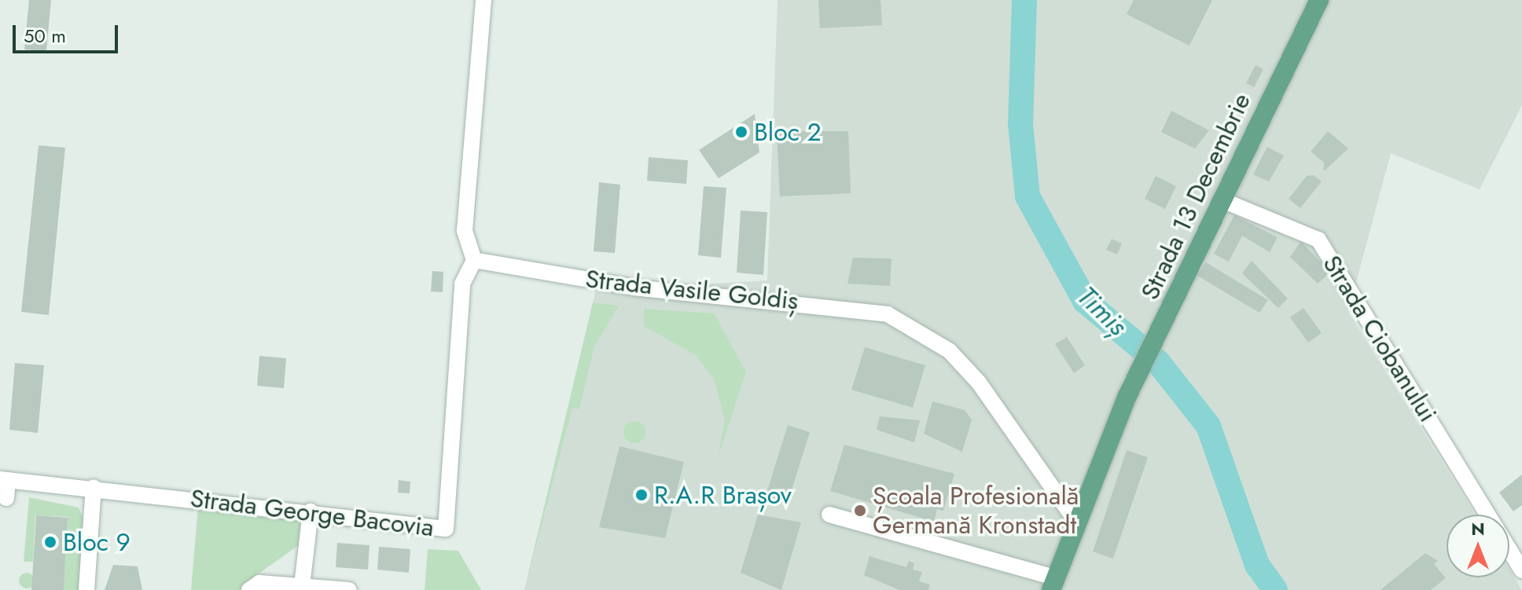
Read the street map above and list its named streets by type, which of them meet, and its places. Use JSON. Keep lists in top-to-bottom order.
{
  "streets": {
    "main road": ["Strada 13 Decembrie"],
    "street": ["Strada Vasile Goldiș", "Strada Ciobanului", "Strada George Bacovia"]
  },
  "crossings": [
    ["Strada 13 Decembrie", "Strada Vasile Goldiș"],
    ["Strada 13 Decembrie", "Strada Ciobanului"],
    ["Strada Vasile Goldiș", "Strada George Bacovia"]
  ],
  "water": ["Timiș"],
  "places": [
    "Bloc 2",
    "R.A.R Brașov",
    "Școala Profesională Germană Kronstadt",
    "Bloc 9"
  ],
  "scale_bar": "50 m",
  "north": "top"
}
